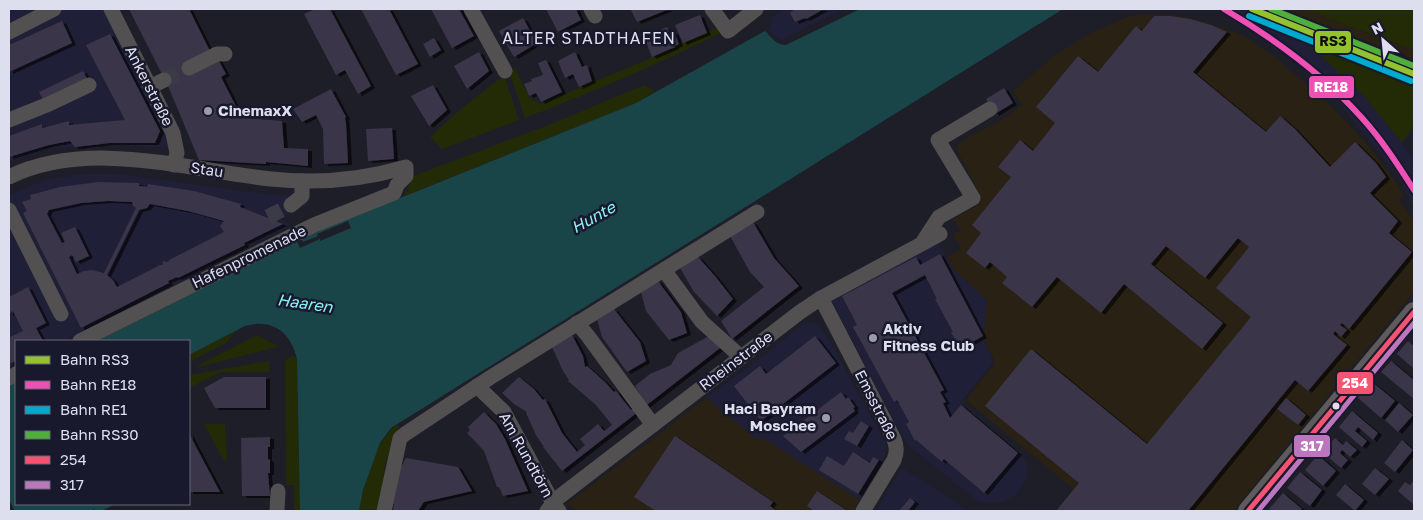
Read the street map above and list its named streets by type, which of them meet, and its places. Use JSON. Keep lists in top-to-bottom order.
{
  "streets": {
    "street": [
      "Ankerstraße",
      "Stau",
      "Hafenpromenade",
      "Rheinstraße",
      "Emsstraße",
      "Am Rundtörn"
    ]
  },
  "crossings": [
    ["Ankerstraße", "Stau"],
    ["Stau", "Hafenpromenade"],
    ["Rheinstraße", "Emsstraße"],
    ["Rheinstraße", "Am Rundtörn"]
  ],
  "districts": ["ALTER STADTHAFEN"],
  "water": ["Hunte", "Haaren"],
  "places": ["CinemaxX", "Aktiv Fitness Club", "Haci Bayram Moschee"],
  "lines": [
    "rail line RS3",
    "rail line RE18",
    "rail line RS30",
    "rail line RE1",
    "transit line 254",
    "transit line 317"
  ],
  "legend": [
    "Bahn RS3",
    "Bahn RE18",
    "Bahn RE1",
    "Bahn RS30",
    "254",
    "317"
  ],
  "north": "top left"
}
